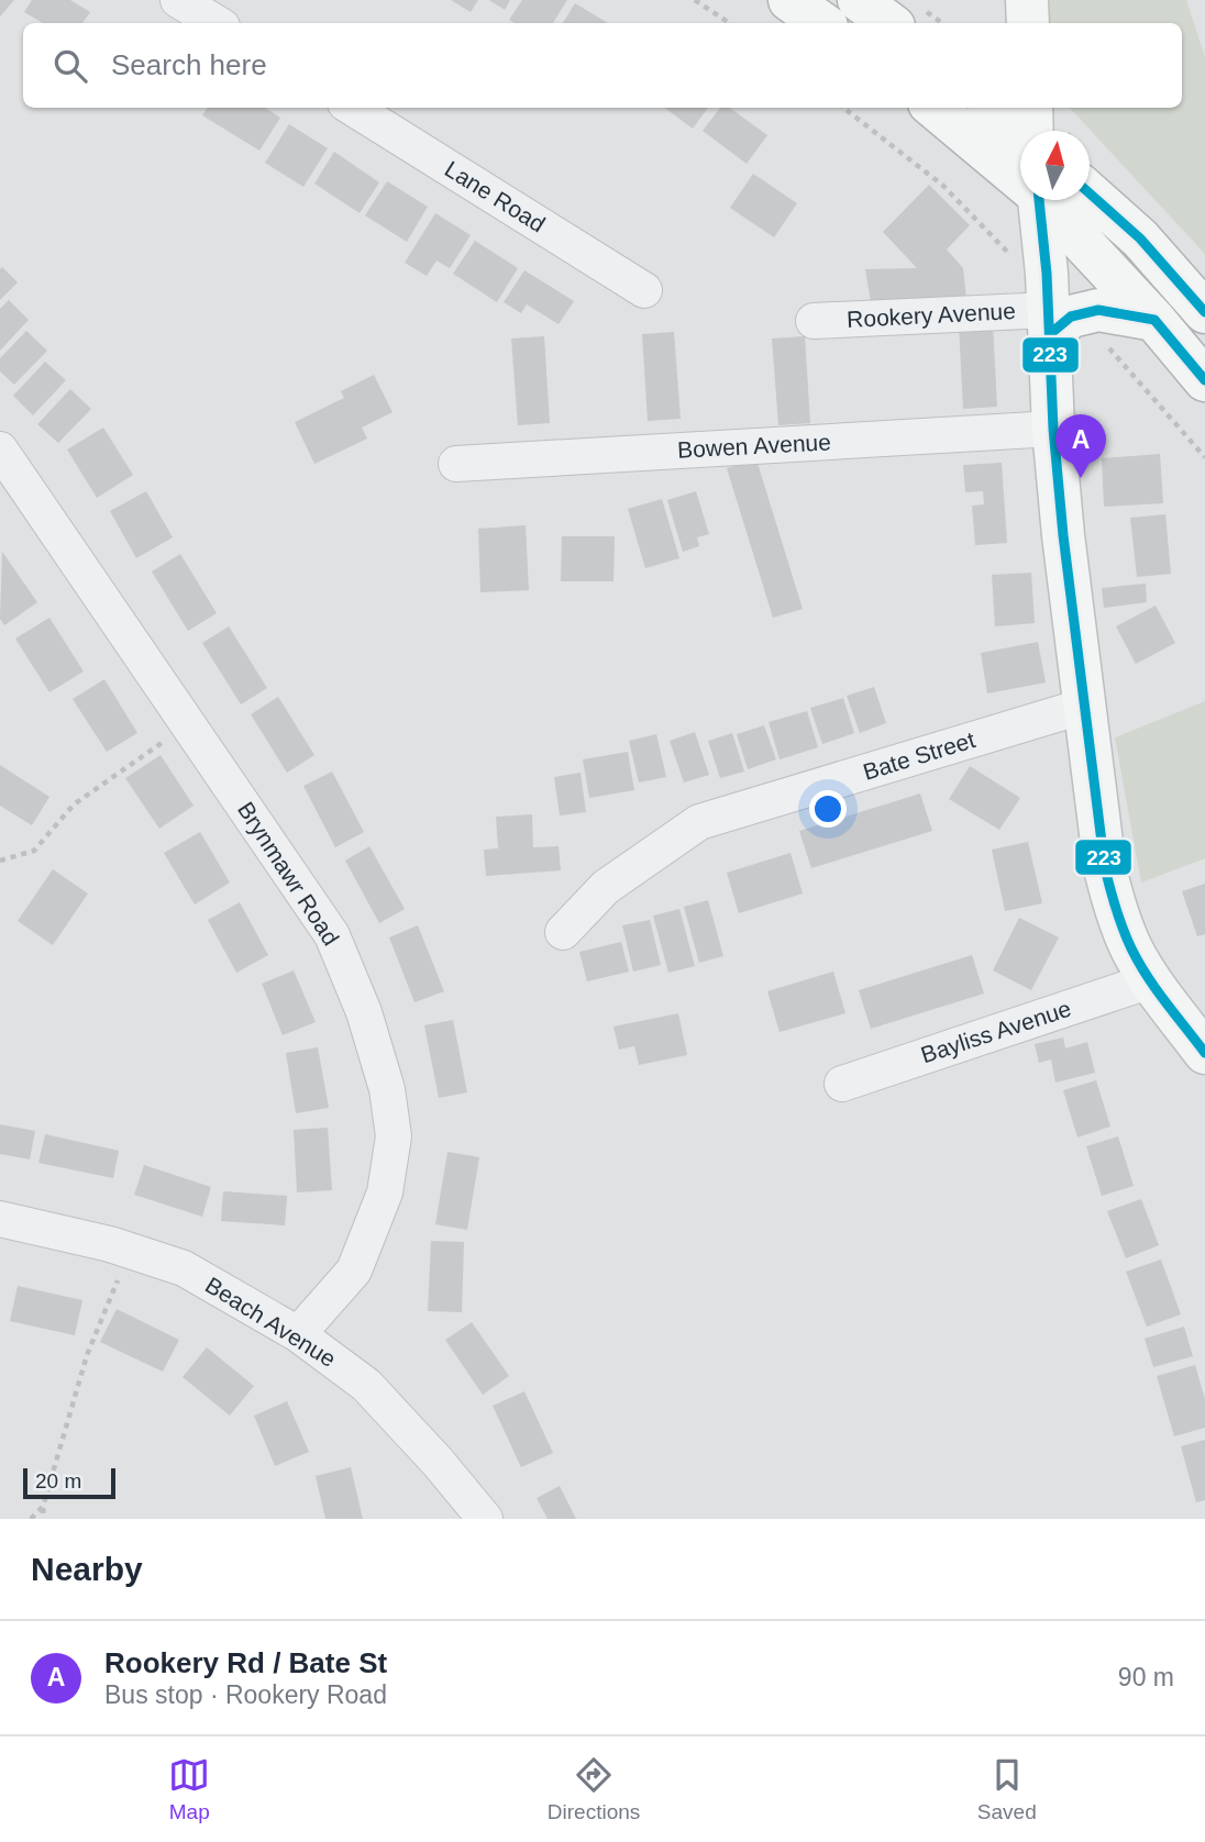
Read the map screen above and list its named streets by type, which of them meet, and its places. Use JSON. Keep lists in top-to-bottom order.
{
  "streets": {
    "street": [
      "Lane Road",
      "Rookery Avenue",
      "Bowen Avenue",
      "Bate Street",
      "Brynmawr Road",
      "Bayliss Avenue",
      "Beach Avenue"
    ]
  },
  "crossings": [
    ["Brynmawr Road", "Beach Avenue"]
  ],
  "lines": ["transit line 223"],
  "scale_bar": "20 m",
  "north": "top",
  "page": {
    "search": "Search here",
    "pins": "A",
    "scale": "20 m",
    "heading": "Nearby",
    "list": [
      {
        "mark": "A",
        "name": "Rookery Rd / Bate St",
        "note": "Bus stop · Rookery Road",
        "value": "90 m"
      }
    ],
    "nav": ["Map", "Directions", "Saved"]
  }
}
